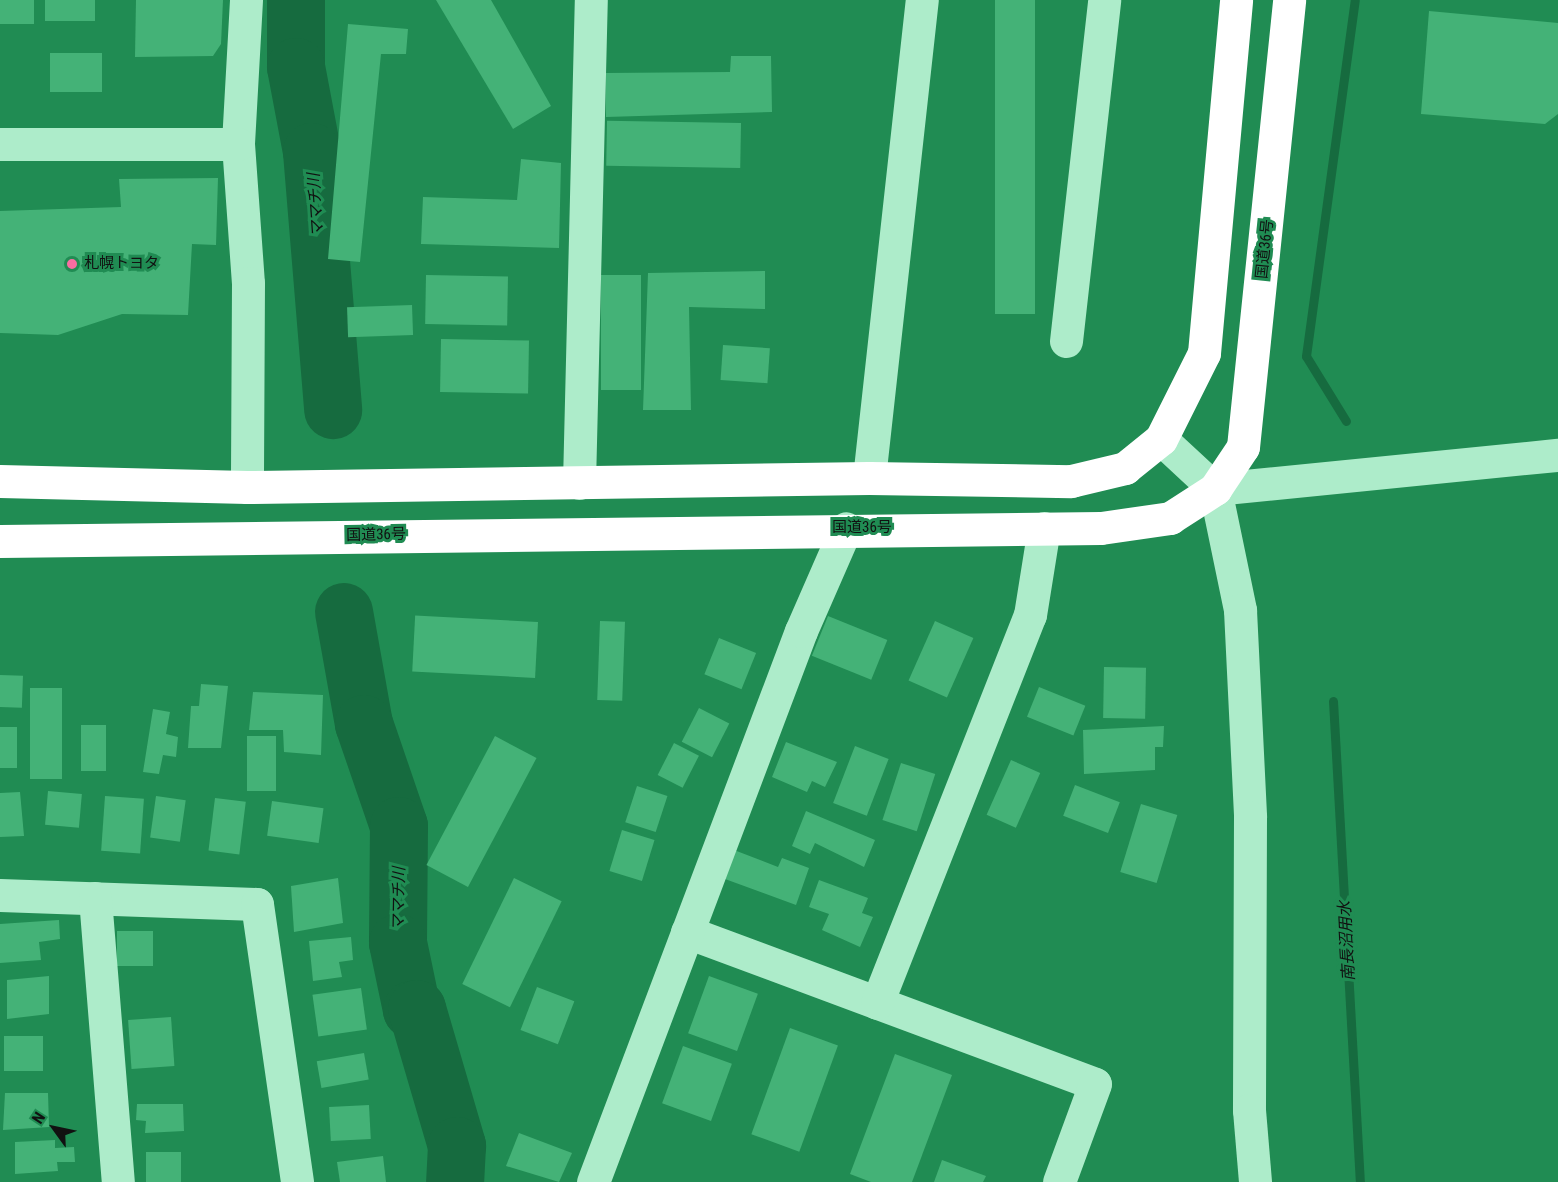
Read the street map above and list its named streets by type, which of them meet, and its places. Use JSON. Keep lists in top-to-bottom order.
{
  "streets": {
    "highway": ["国道36号"]
  },
  "water": ["ママチ川", "南長沼用水"],
  "places": ["札幌トヨタ"],
  "north": "top left"
}
